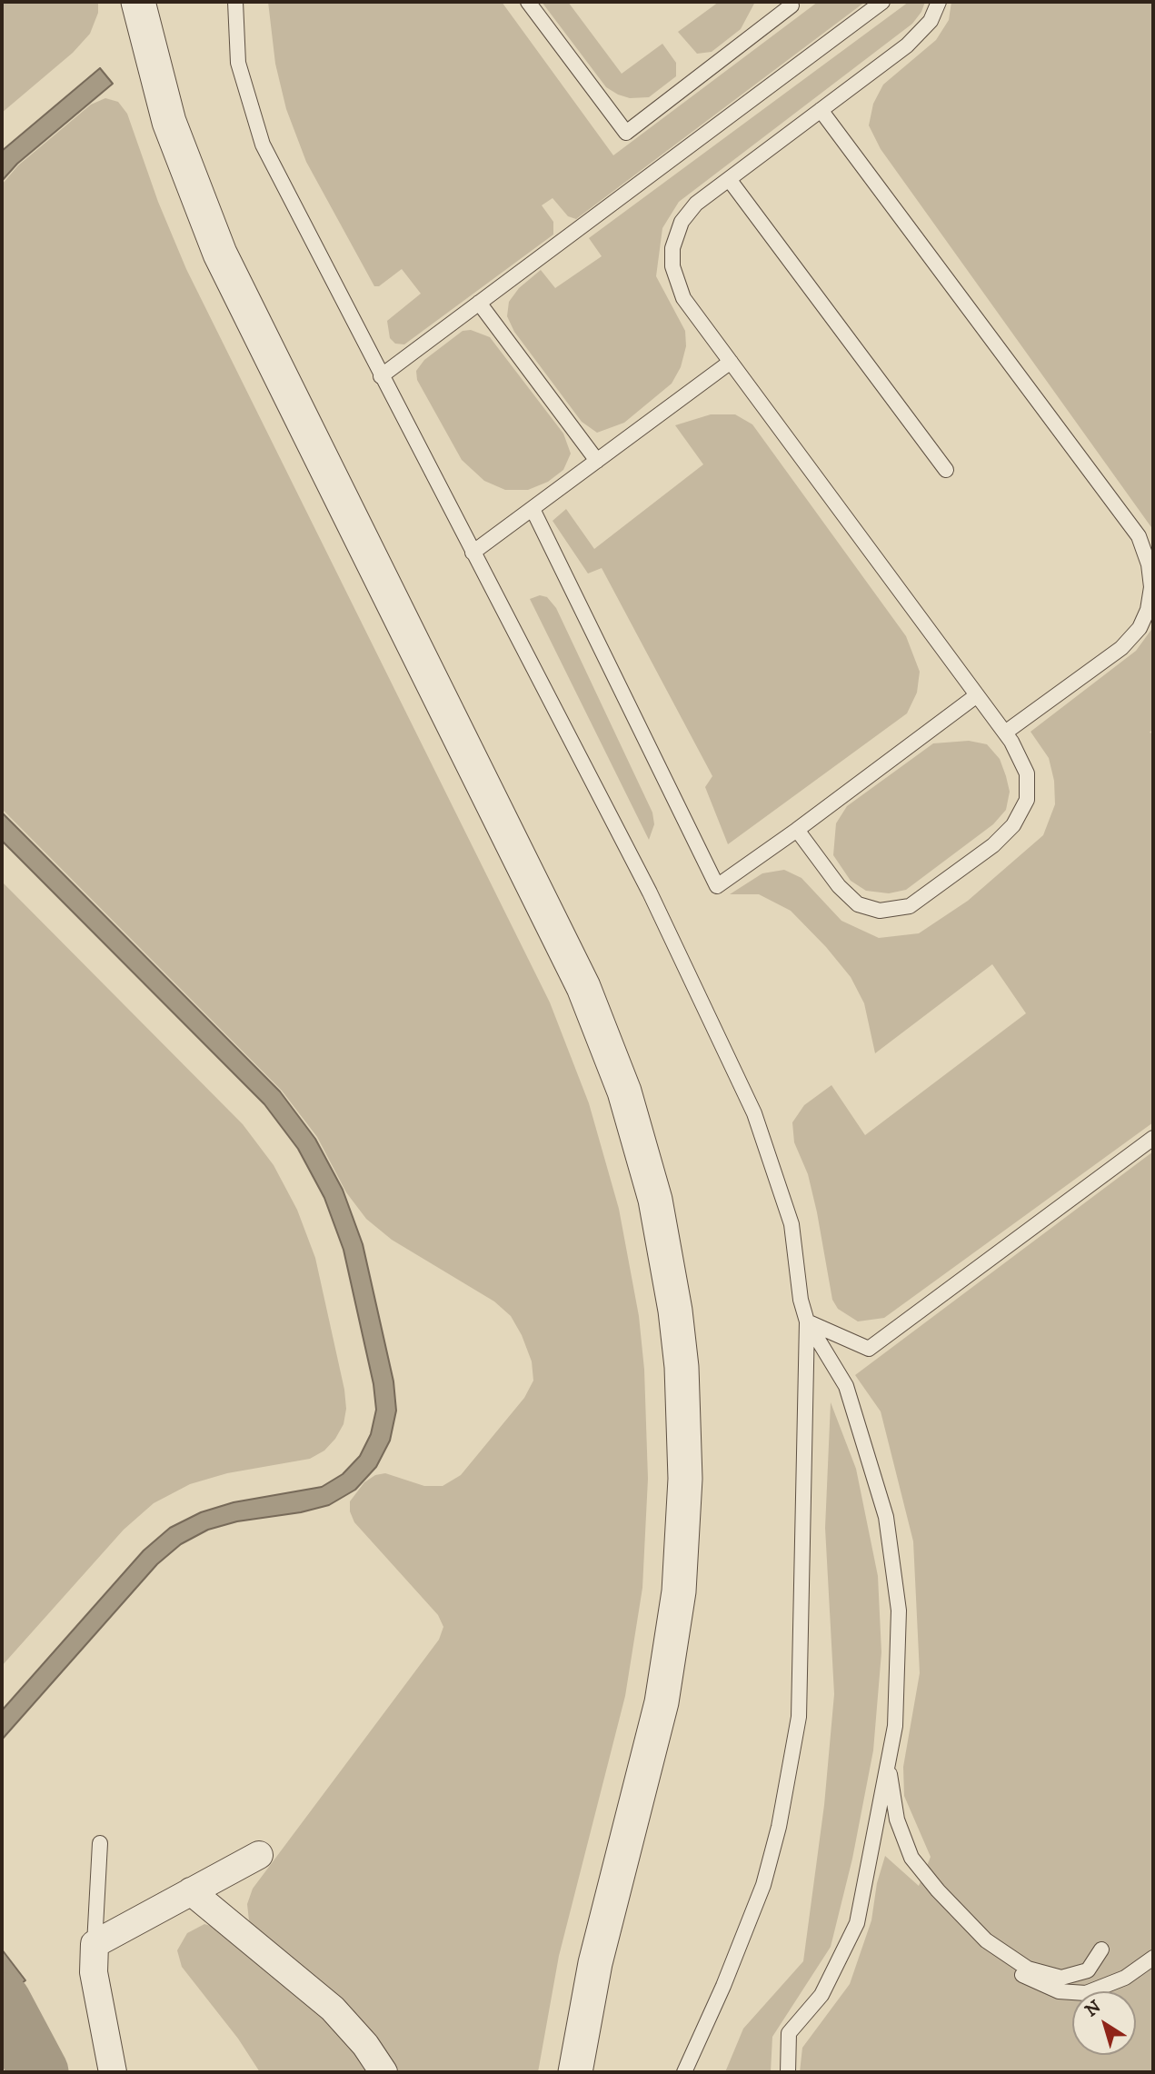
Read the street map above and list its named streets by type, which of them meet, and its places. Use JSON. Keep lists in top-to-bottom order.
{
  "north": "top left"
}
